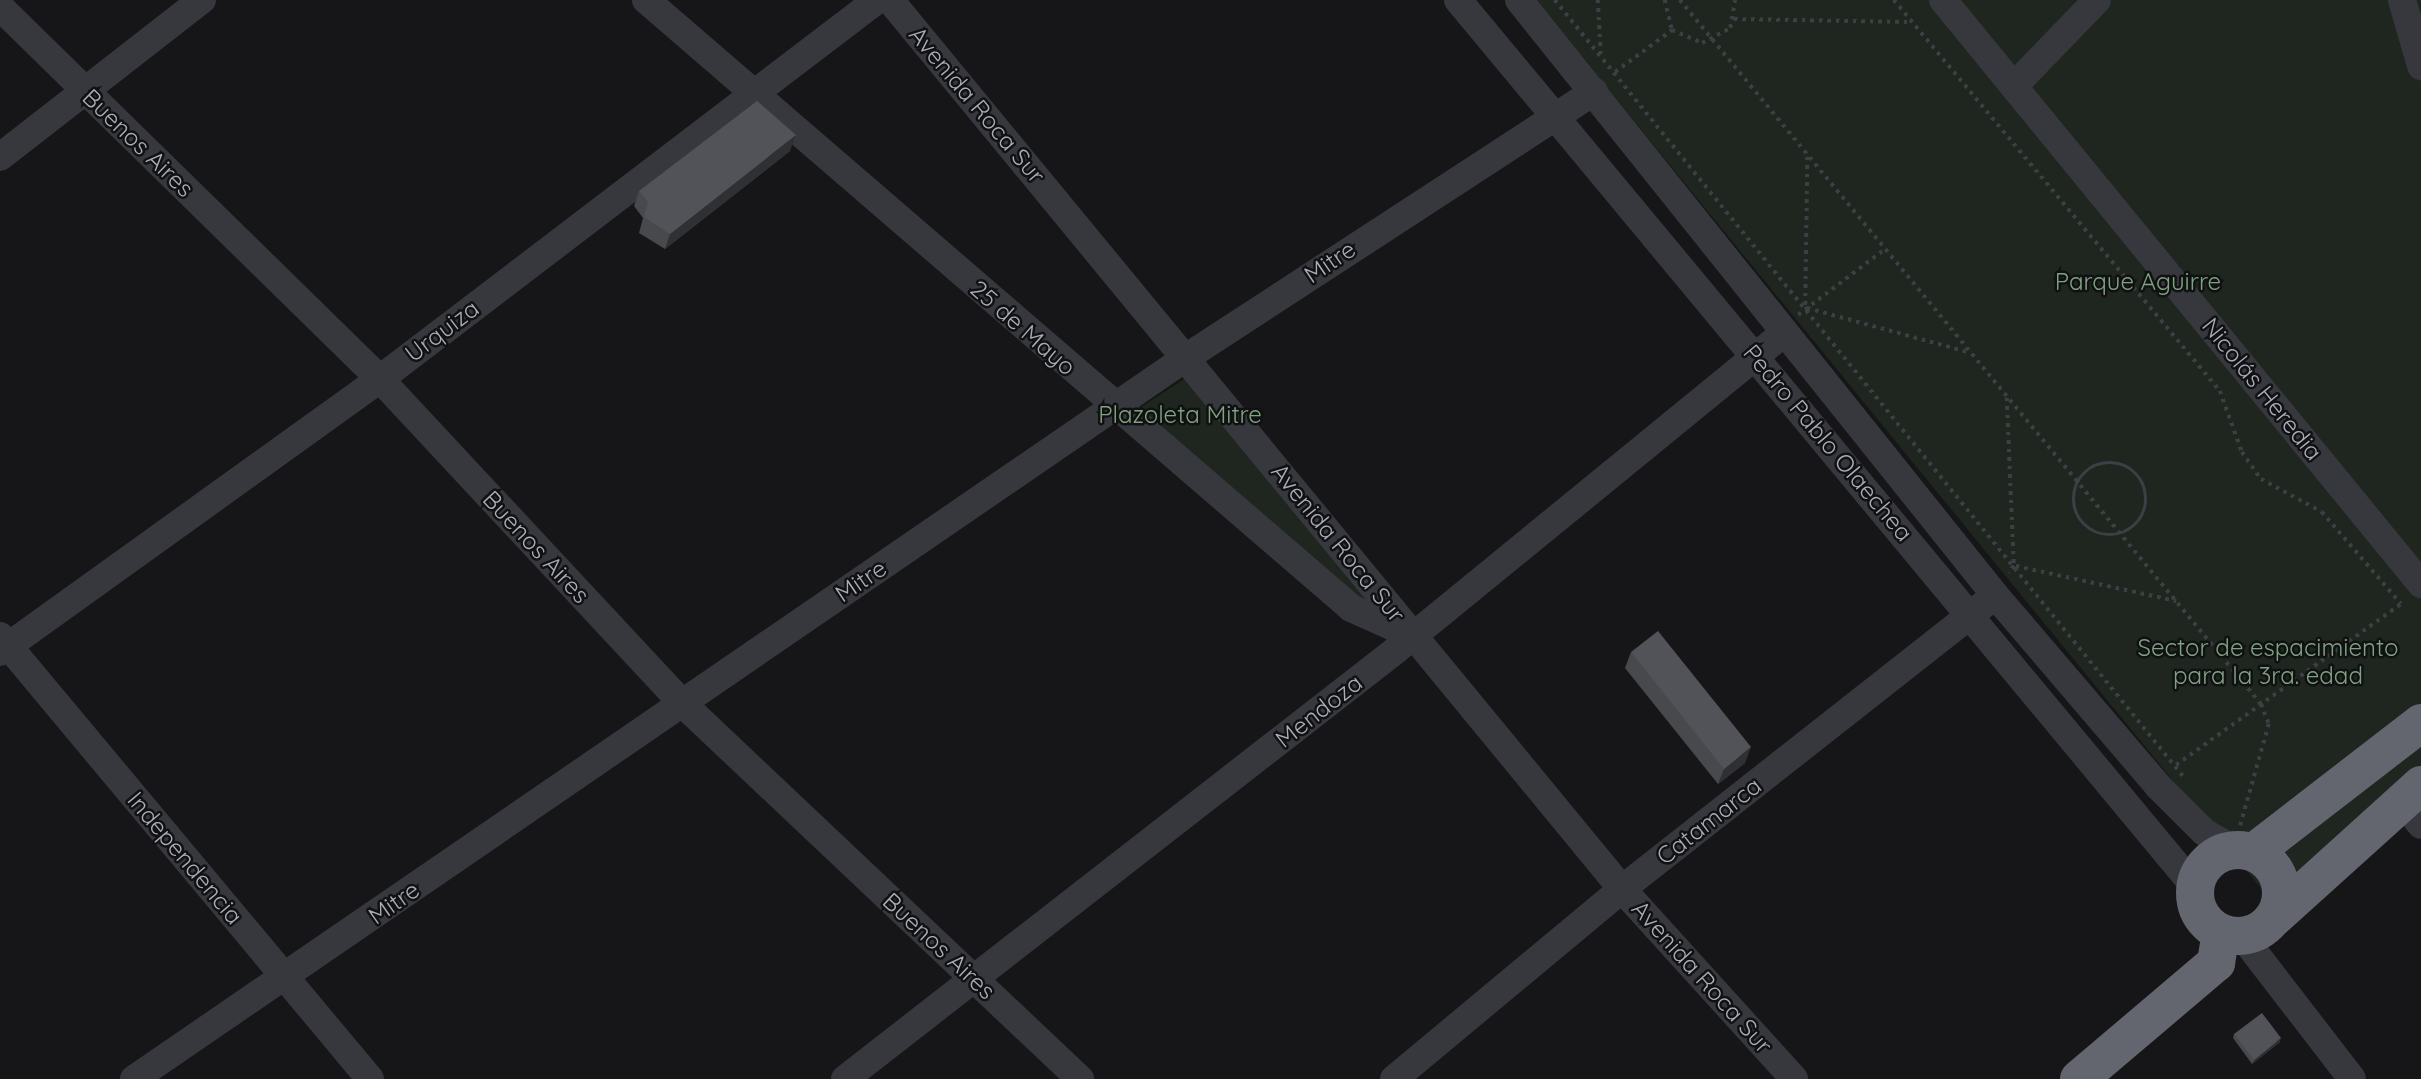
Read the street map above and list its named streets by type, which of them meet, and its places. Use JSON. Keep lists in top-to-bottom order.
{
  "streets": {
    "street": [
      "Avenida Roca Sur",
      "Buenos Aires",
      "Mitre",
      "25 de Mayo",
      "Urquiza",
      "Nicolás Heredia",
      "Pedro Pablo Olaechea",
      "Mendoza",
      "Catamarca",
      "Independencia"
    ]
  },
  "crossings": [
    ["Avenida Roca Sur", "Mitre"],
    ["Avenida Roca Sur", "25 de Mayo"],
    ["Avenida Roca Sur", "Mendoza"],
    ["Avenida Roca Sur", "Catamarca"],
    ["Buenos Aires", "Mitre"],
    ["Buenos Aires", "Urquiza"],
    ["Buenos Aires", "Mendoza"],
    ["Mitre", "25 de Mayo"],
    ["Mitre", "Pedro Pablo Olaechea"],
    ["Mitre", "Independencia"],
    ["25 de Mayo", "Urquiza"],
    ["25 de Mayo", "Mendoza"],
    ["Urquiza", "Independencia"],
    ["Pedro Pablo Olaechea", "Mendoza"],
    ["Pedro Pablo Olaechea", "Catamarca"]
  ],
  "parks": ["Parque Aguirre", "Plazoleta Mitre", "Sector de espacimiento para la 3ra. edad"]
}
